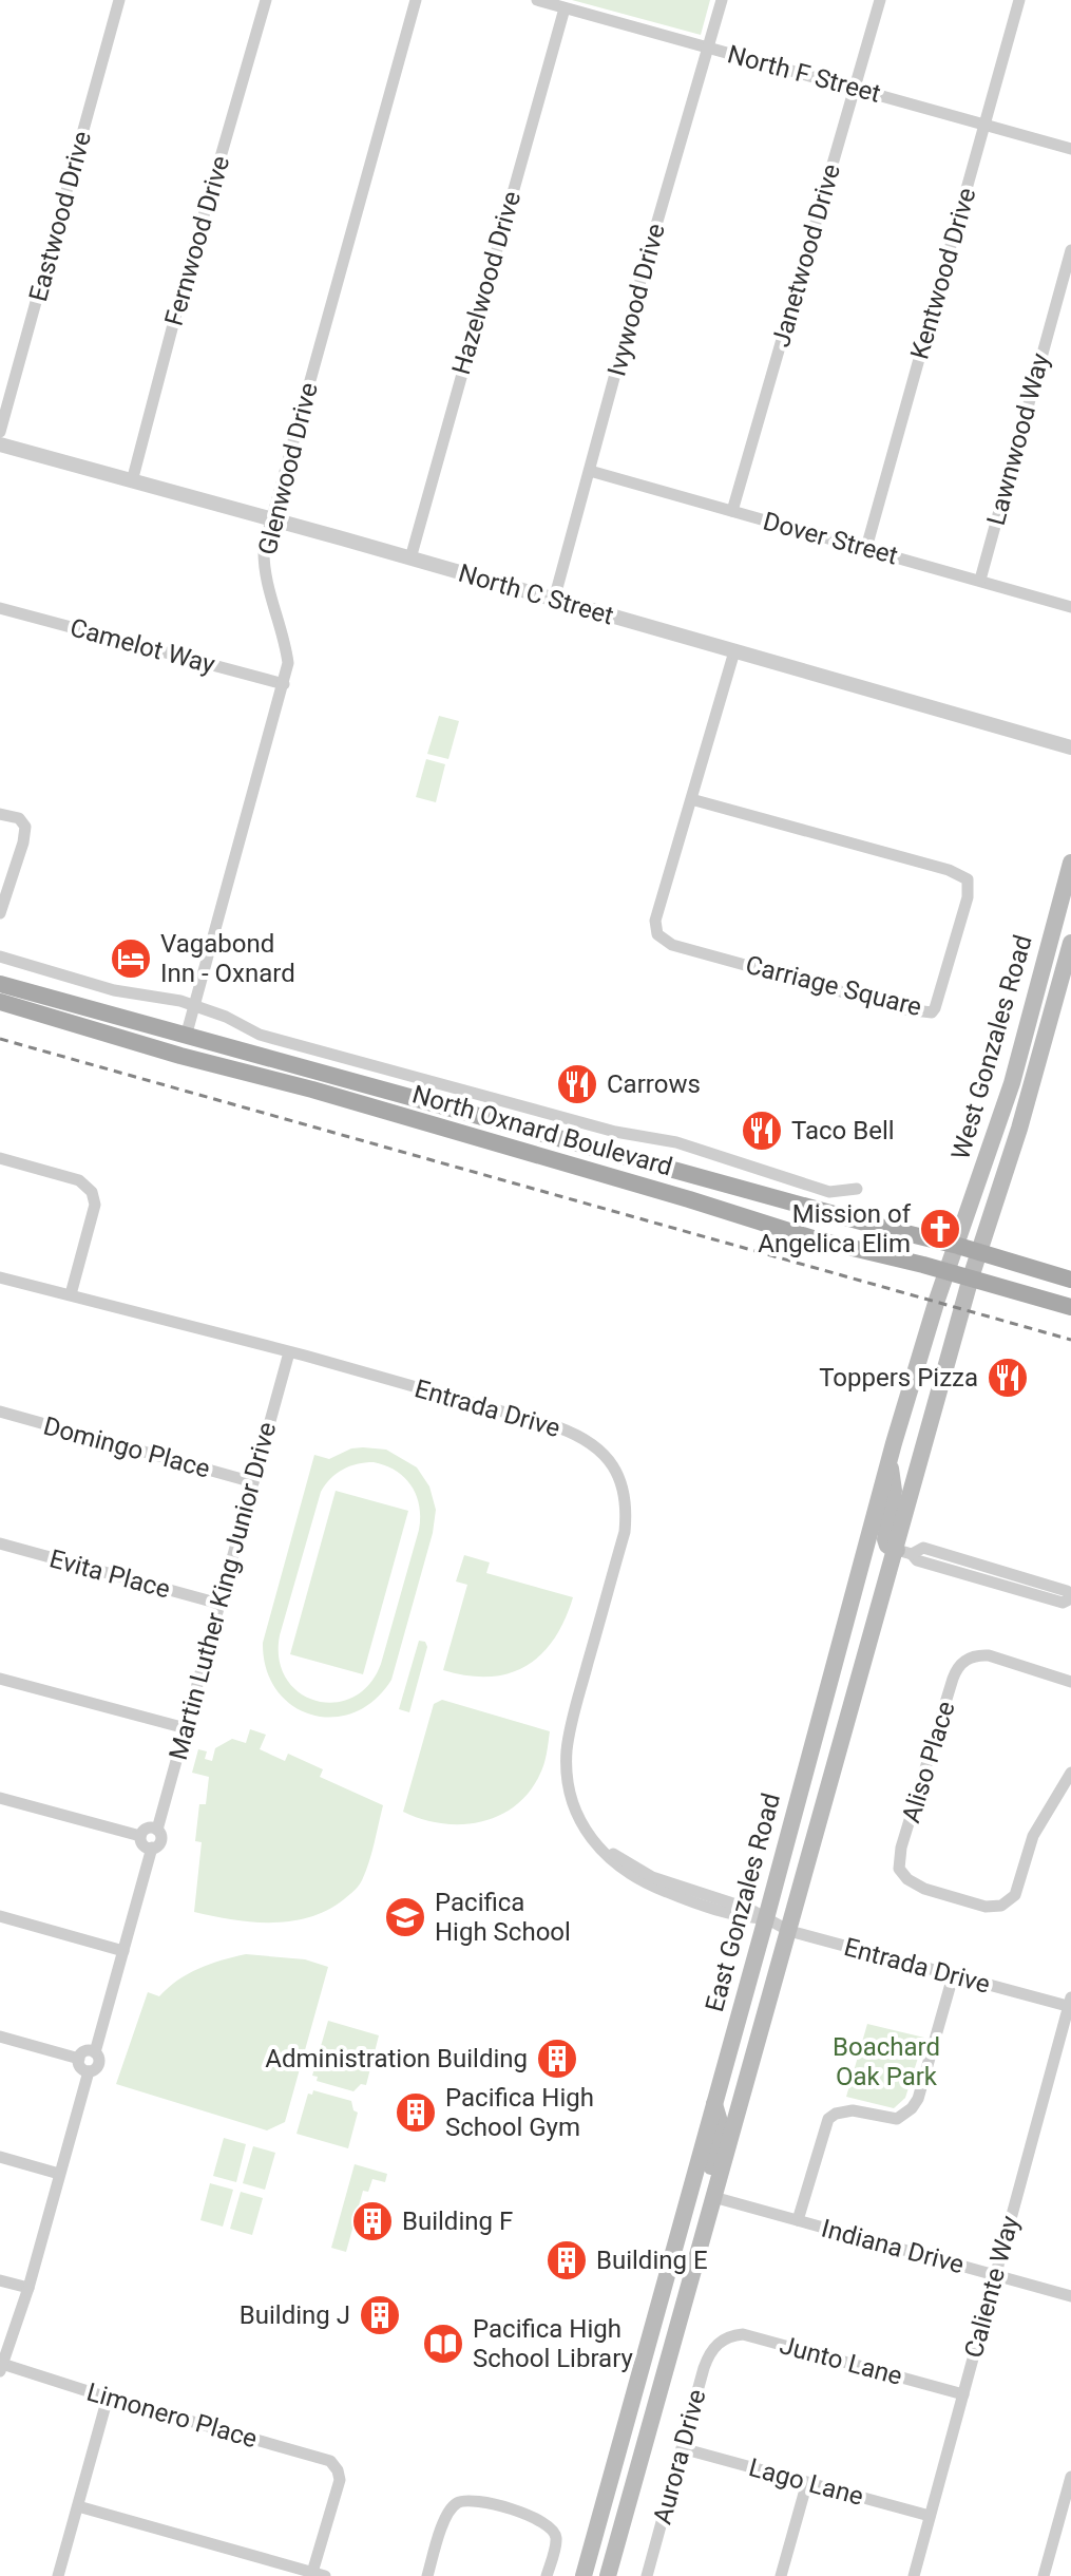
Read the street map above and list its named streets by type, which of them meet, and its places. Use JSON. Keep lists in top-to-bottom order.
{
  "streets": {
    "main road": ["West Gonzales Road", "North Oxnard Boulevard", "East Gonzales Road"],
    "street": [
      "North F Street",
      "Eastwood Drive",
      "Fernwood Drive",
      "Janetwood Drive",
      "Kentwood Drive",
      "Hazelwood Drive",
      "Ivywood Drive",
      "Lawnwood Way",
      "Glenwood Drive",
      "Dover Street",
      "North C Street",
      "Camelot Way",
      "Carriage Square",
      "Entrada Drive",
      "Domingo Place",
      "Evita Place",
      "Martin Luther King Junior Drive",
      "Aliso Place",
      "Indiana Drive",
      "Caliente Way",
      "Junto Lane",
      "Limonero Place",
      "Aurora Drive",
      "Lago Lane"
    ]
  },
  "crossings": [
    ["North F Street", "Janetwood Drive"],
    ["North F Street", "Kentwood Drive"],
    ["North F Street", "Hazelwood Drive"],
    ["North F Street", "Ivywood Drive"],
    ["Fernwood Drive", "North C Street"],
    ["Janetwood Drive", "Dover Street"],
    ["Kentwood Drive", "Dover Street"],
    ["Hazelwood Drive", "North C Street"],
    ["Ivywood Drive", "Dover Street"],
    ["Ivywood Drive", "North C Street"],
    ["Lawnwood Way", "Dover Street"],
    ["Glenwood Drive", "North C Street"],
    ["Glenwood Drive", "Camelot Way"],
    ["Glenwood Drive", "North Oxnard Boulevard"],
    ["North C Street", "Carriage Square"],
    ["West Gonzales Road", "North Oxnard Boulevard"],
    ["West Gonzales Road", "East Gonzales Road"],
    ["North Oxnard Boulevard", "East Gonzales Road"],
    ["Entrada Drive", "Martin Luther King Junior Drive"],
    ["Entrada Drive", "East Gonzales Road"],
    ["Entrada Drive", "Caliente Way"],
    ["Domingo Place", "Martin Luther King Junior Drive"],
    ["Evita Place", "Martin Luther King Junior Drive"],
    ["East Gonzales Road", "Indiana Drive"],
    ["Indiana Drive", "Caliente Way"],
    ["Caliente Way", "Junto Lane"],
    ["Caliente Way", "Lago Lane"],
    ["Junto Lane", "Aurora Drive"],
    ["Aurora Drive", "Lago Lane"]
  ],
  "parks": ["Boachard Oak Park"],
  "places": {
    "hotel": ["Vagabond Inn - Oxnard"],
    "restaurant": ["Carrows", "Taco Bell", "Toppers Pizza"],
    "church": ["Mission of Angelica Elim"],
    "school or university": ["Pacifica High School"],
    "building": [
      "Administration Building",
      "Pacifica High School Gym",
      "Building F",
      "Building E",
      "Building J"
    ],
    "library": ["Pacifica High School Library"]
  }
}
